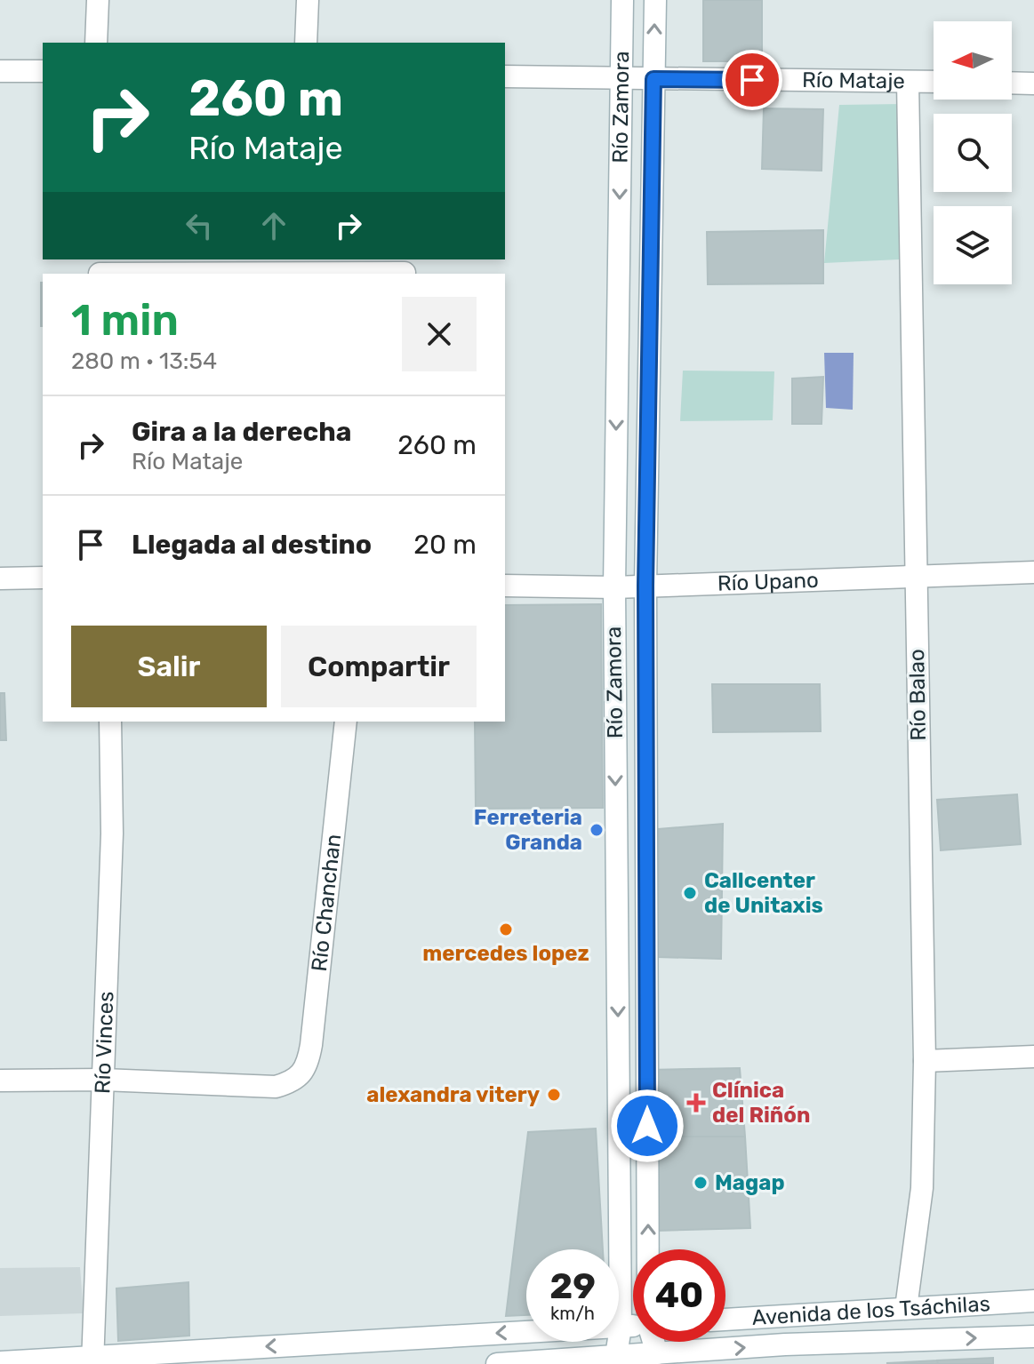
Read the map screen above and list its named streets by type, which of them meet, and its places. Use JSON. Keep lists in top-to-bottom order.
{
  "streets": {
    "street": [
      "Río Mataje",
      "Río Zamora",
      "Río Upano",
      "Río Balao",
      "Río Chanchan",
      "Río Vinces",
      "Avenida de los Tsáchilas"
    ]
  },
  "crossings": [
    ["Río Mataje", "Río Zamora"],
    ["Río Mataje", "Río Balao"],
    ["Río Zamora", "Río Upano"],
    ["Río Zamora", "Avenida de los Tsáchilas"],
    ["Río Upano", "Río Balao"],
    ["Río Balao", "Avenida de los Tsáchilas"],
    ["Río Chanchan", "Río Vinces"]
  ],
  "places": {
    "other": [
      "Ferreteria Granda",
      "Callcenter de Unitaxis",
      "mercedes lopez",
      "alexandra vitery",
      "Magap"
    ],
    "health": ["Clínica del Riñón"]
  },
  "north": "left",
  "page": {
    "turn": ["260 m", "Río Mataje"],
    "heading": ["1 min", "280 m · 13:54"],
    "list": [
      {
        "name": "Gira a la derecha",
        "note": "Río Mataje",
        "value": "260 m"
      },
      {
        "name": "Llegada al destino",
        "value": "20 m"
      }
    ],
    "buttons": ["Salir", "Compartir"],
    "speed": "29 km/h",
    "limit": "40"
  }
}
